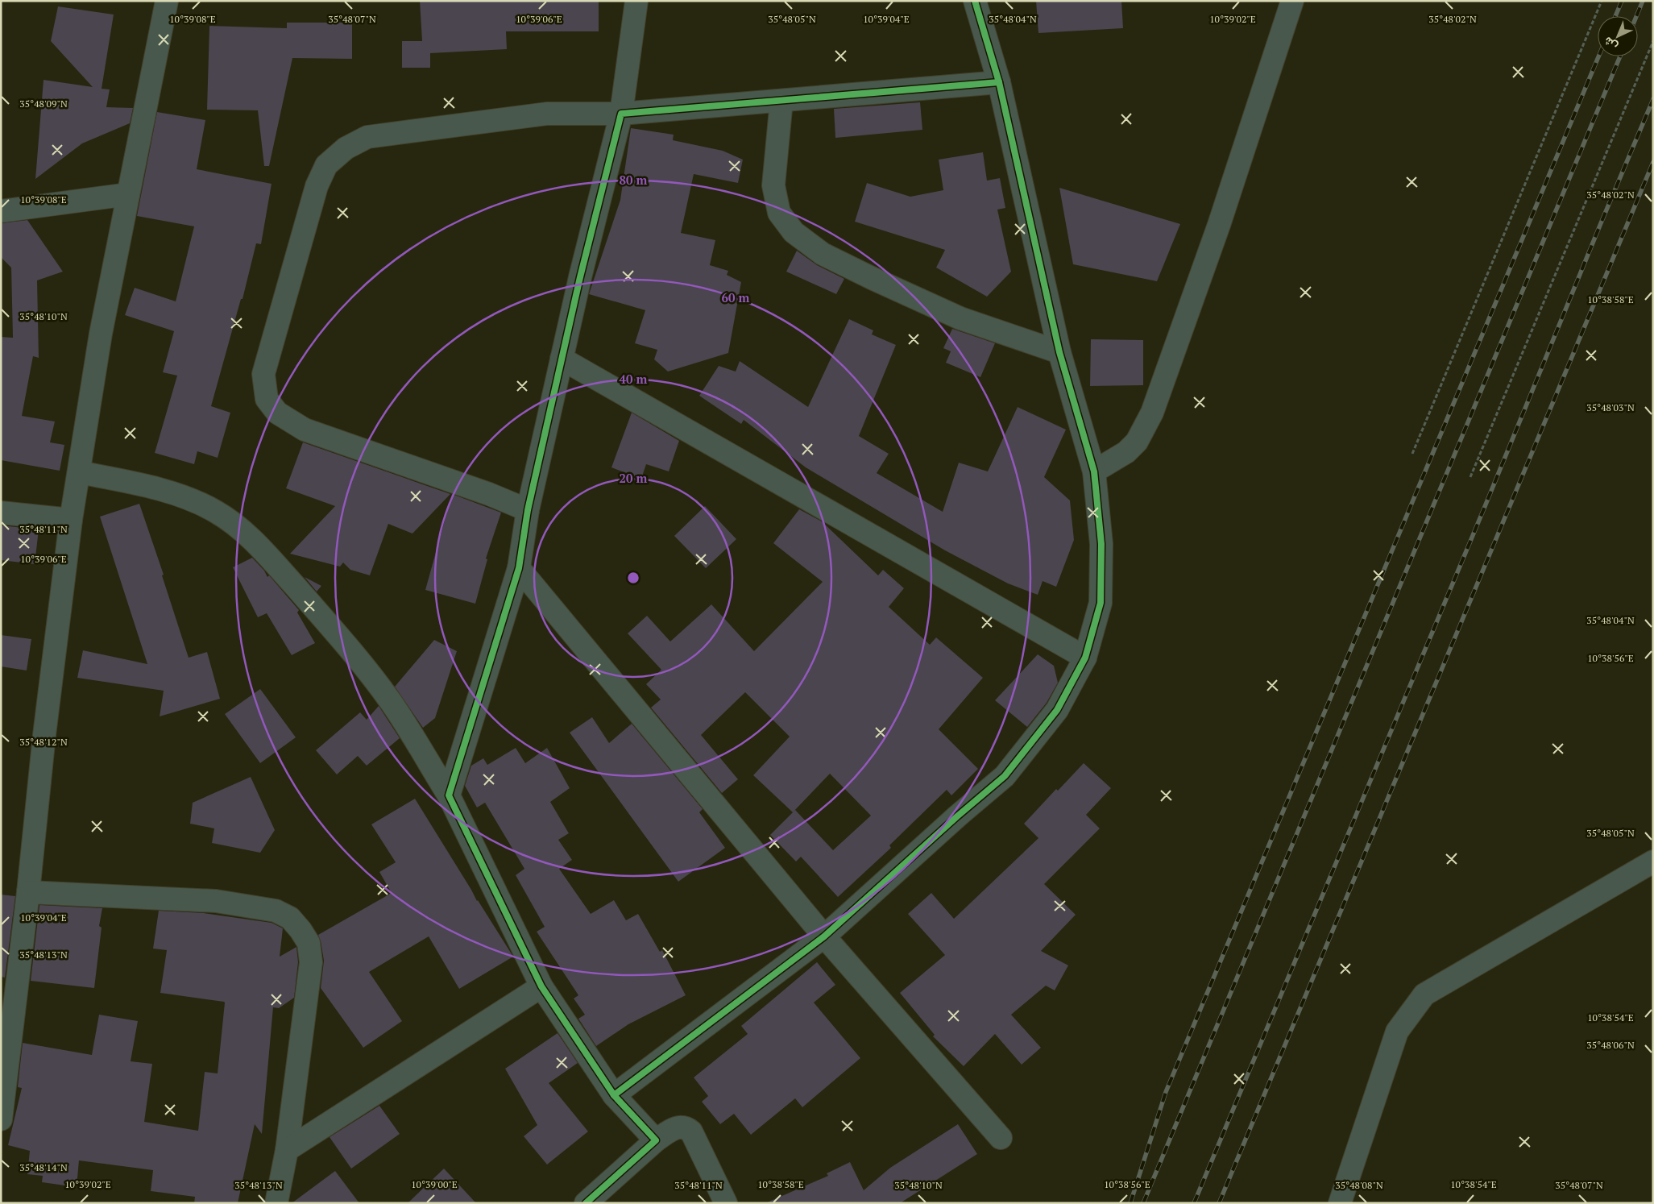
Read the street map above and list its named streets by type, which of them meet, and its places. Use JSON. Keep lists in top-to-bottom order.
{
  "north": "bottom left",
  "coordinates": [
    "35°48'07\"N",
    "35°48'04\"N",
    "35°48'05\"N",
    "35°48'02\"N",
    "10°39'02\"E",
    "10°39'08\"E",
    "10°39'06\"E",
    "10°39'04\"E",
    "35°48'09\"N",
    "10°38'58\"E",
    "35°48'10\"N",
    "35°48'03\"N",
    "35°48'11\"N",
    "10°38'56\"E",
    "35°48'12\"N",
    "35°48'13\"N",
    "10°38'54\"E",
    "35°48'06\"N",
    "35°48'14\"N",
    "10°39'00\"E",
    "35°48'08\"N"
  ],
  "rings": [
    "80 m",
    "60 m",
    "40 m",
    "20 m"
  ]
}
